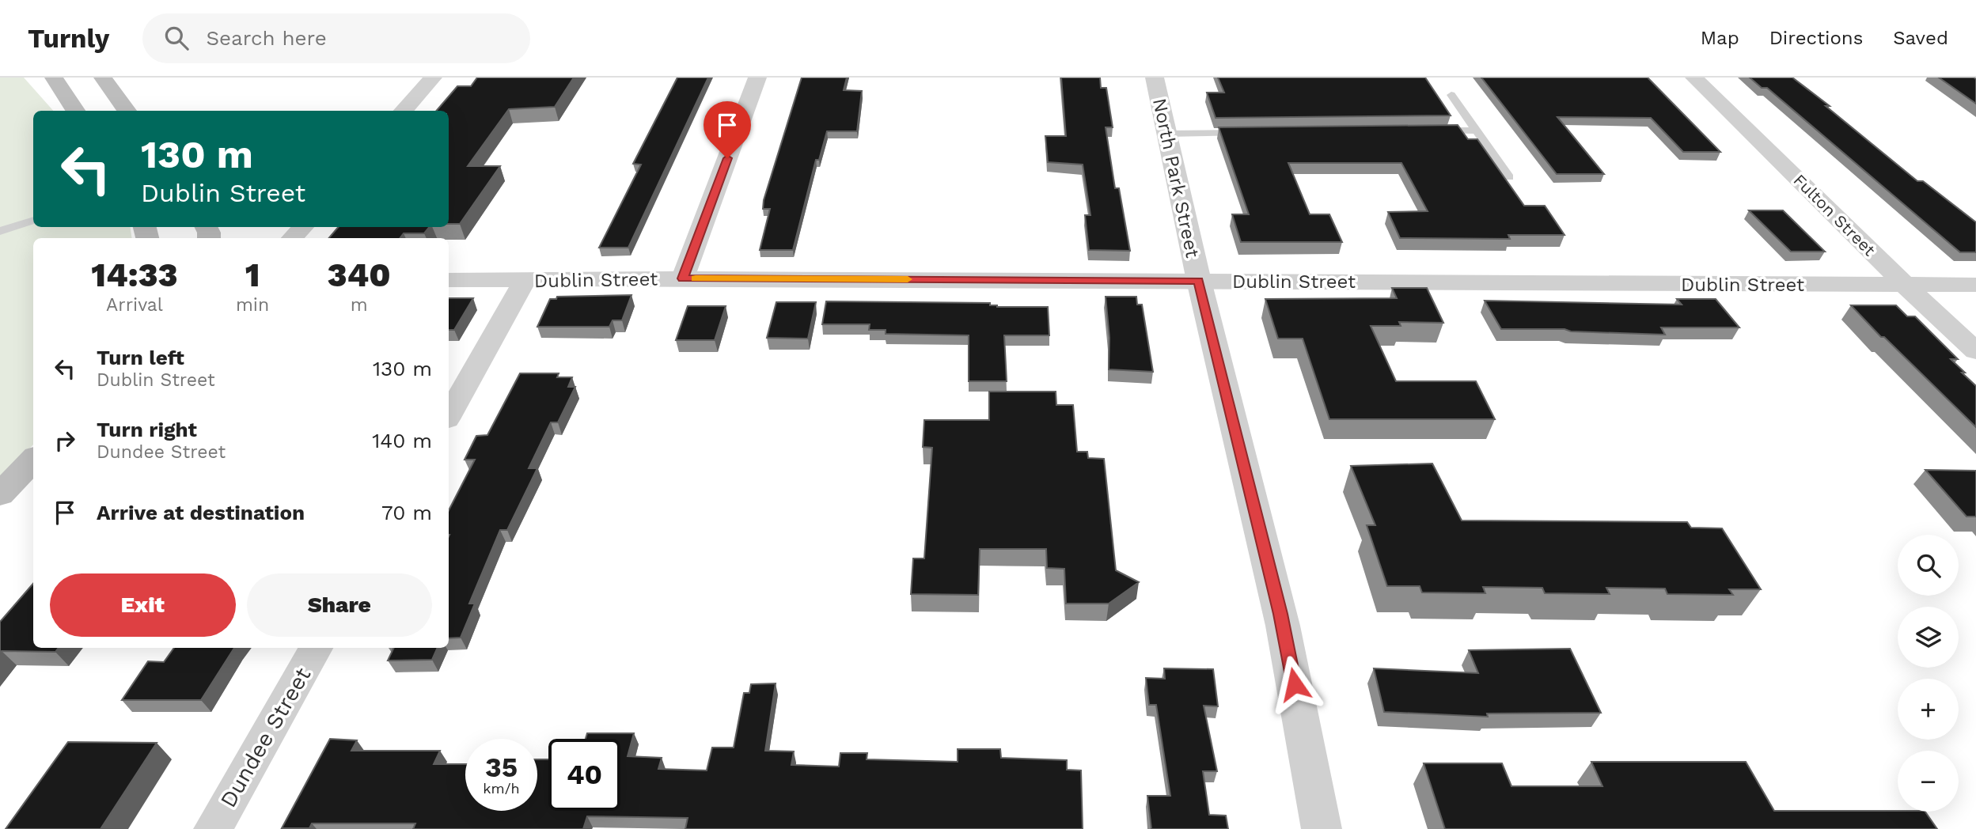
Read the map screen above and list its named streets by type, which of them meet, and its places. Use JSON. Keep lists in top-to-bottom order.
{
  "streets": {
    "street": [
      "North Park Street",
      "Fulton Street",
      "Dublin Street",
      "Dundee Street"
    ]
  },
  "crossings": [
    ["North Park Street", "Dublin Street"],
    ["Fulton Street", "Dublin Street"]
  ],
  "page": {
    "header": "Turnly",
    "search": "Search here",
    "nav": ["Map", "Directions", "Saved"],
    "turn": ["130 m", "Dublin Street"],
    "eta": [
      "14:33",
      "Arrival",
      "1",
      "min",
      "340",
      "m"
    ],
    "list": [
      {
        "name": "Turn left",
        "note": "Dublin Street",
        "value": "130 m"
      },
      {
        "name": "Turn right",
        "note": "Dundee Street",
        "value": "140 m"
      },
      {
        "name": "Arrive at destination",
        "value": "70 m"
      }
    ],
    "map_buttons": ["+", "−"],
    "buttons": ["Exit", "Share"],
    "speed": "35 km/h",
    "limit": "40"
  }
}
